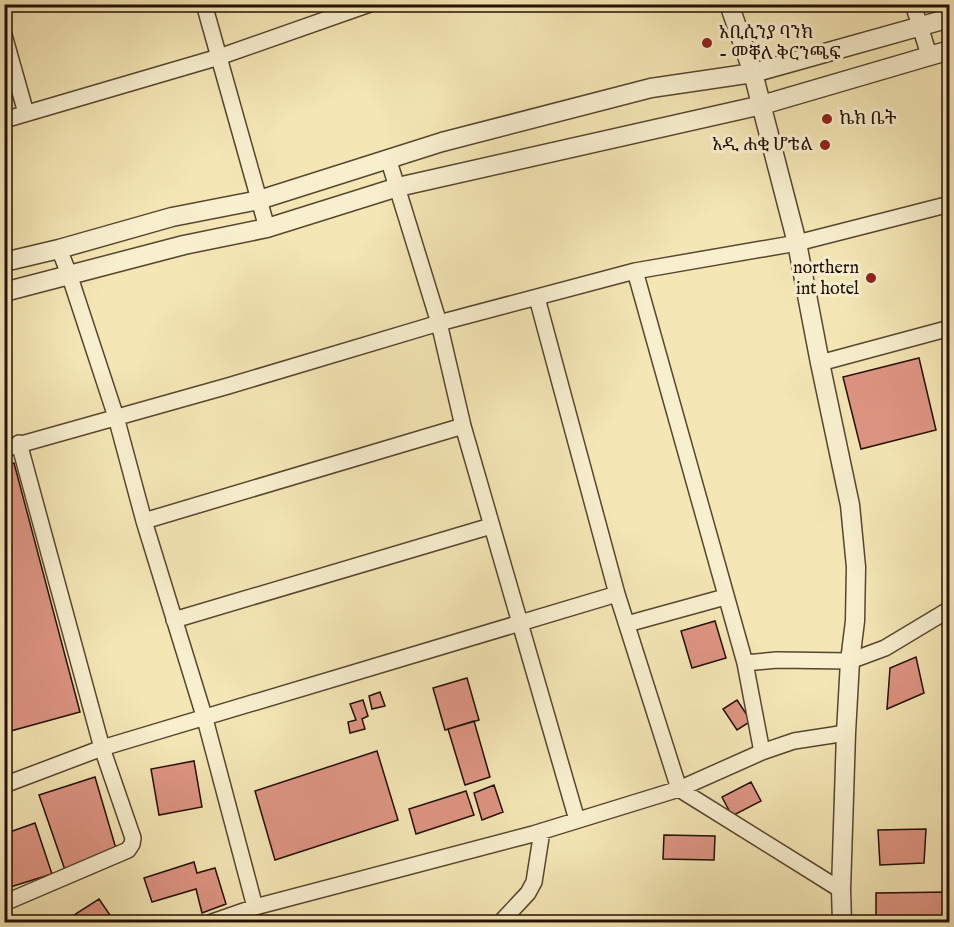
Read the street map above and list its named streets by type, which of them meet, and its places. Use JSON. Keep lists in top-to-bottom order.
{
  "places": [
    "አቢሲንያ ባንክ - መቐለ ቅርንጫፍ",
    "ኬክ ቤት",
    "አዲ ሐቂ ሆቴል",
    "northern int hotel"
  ]
}
